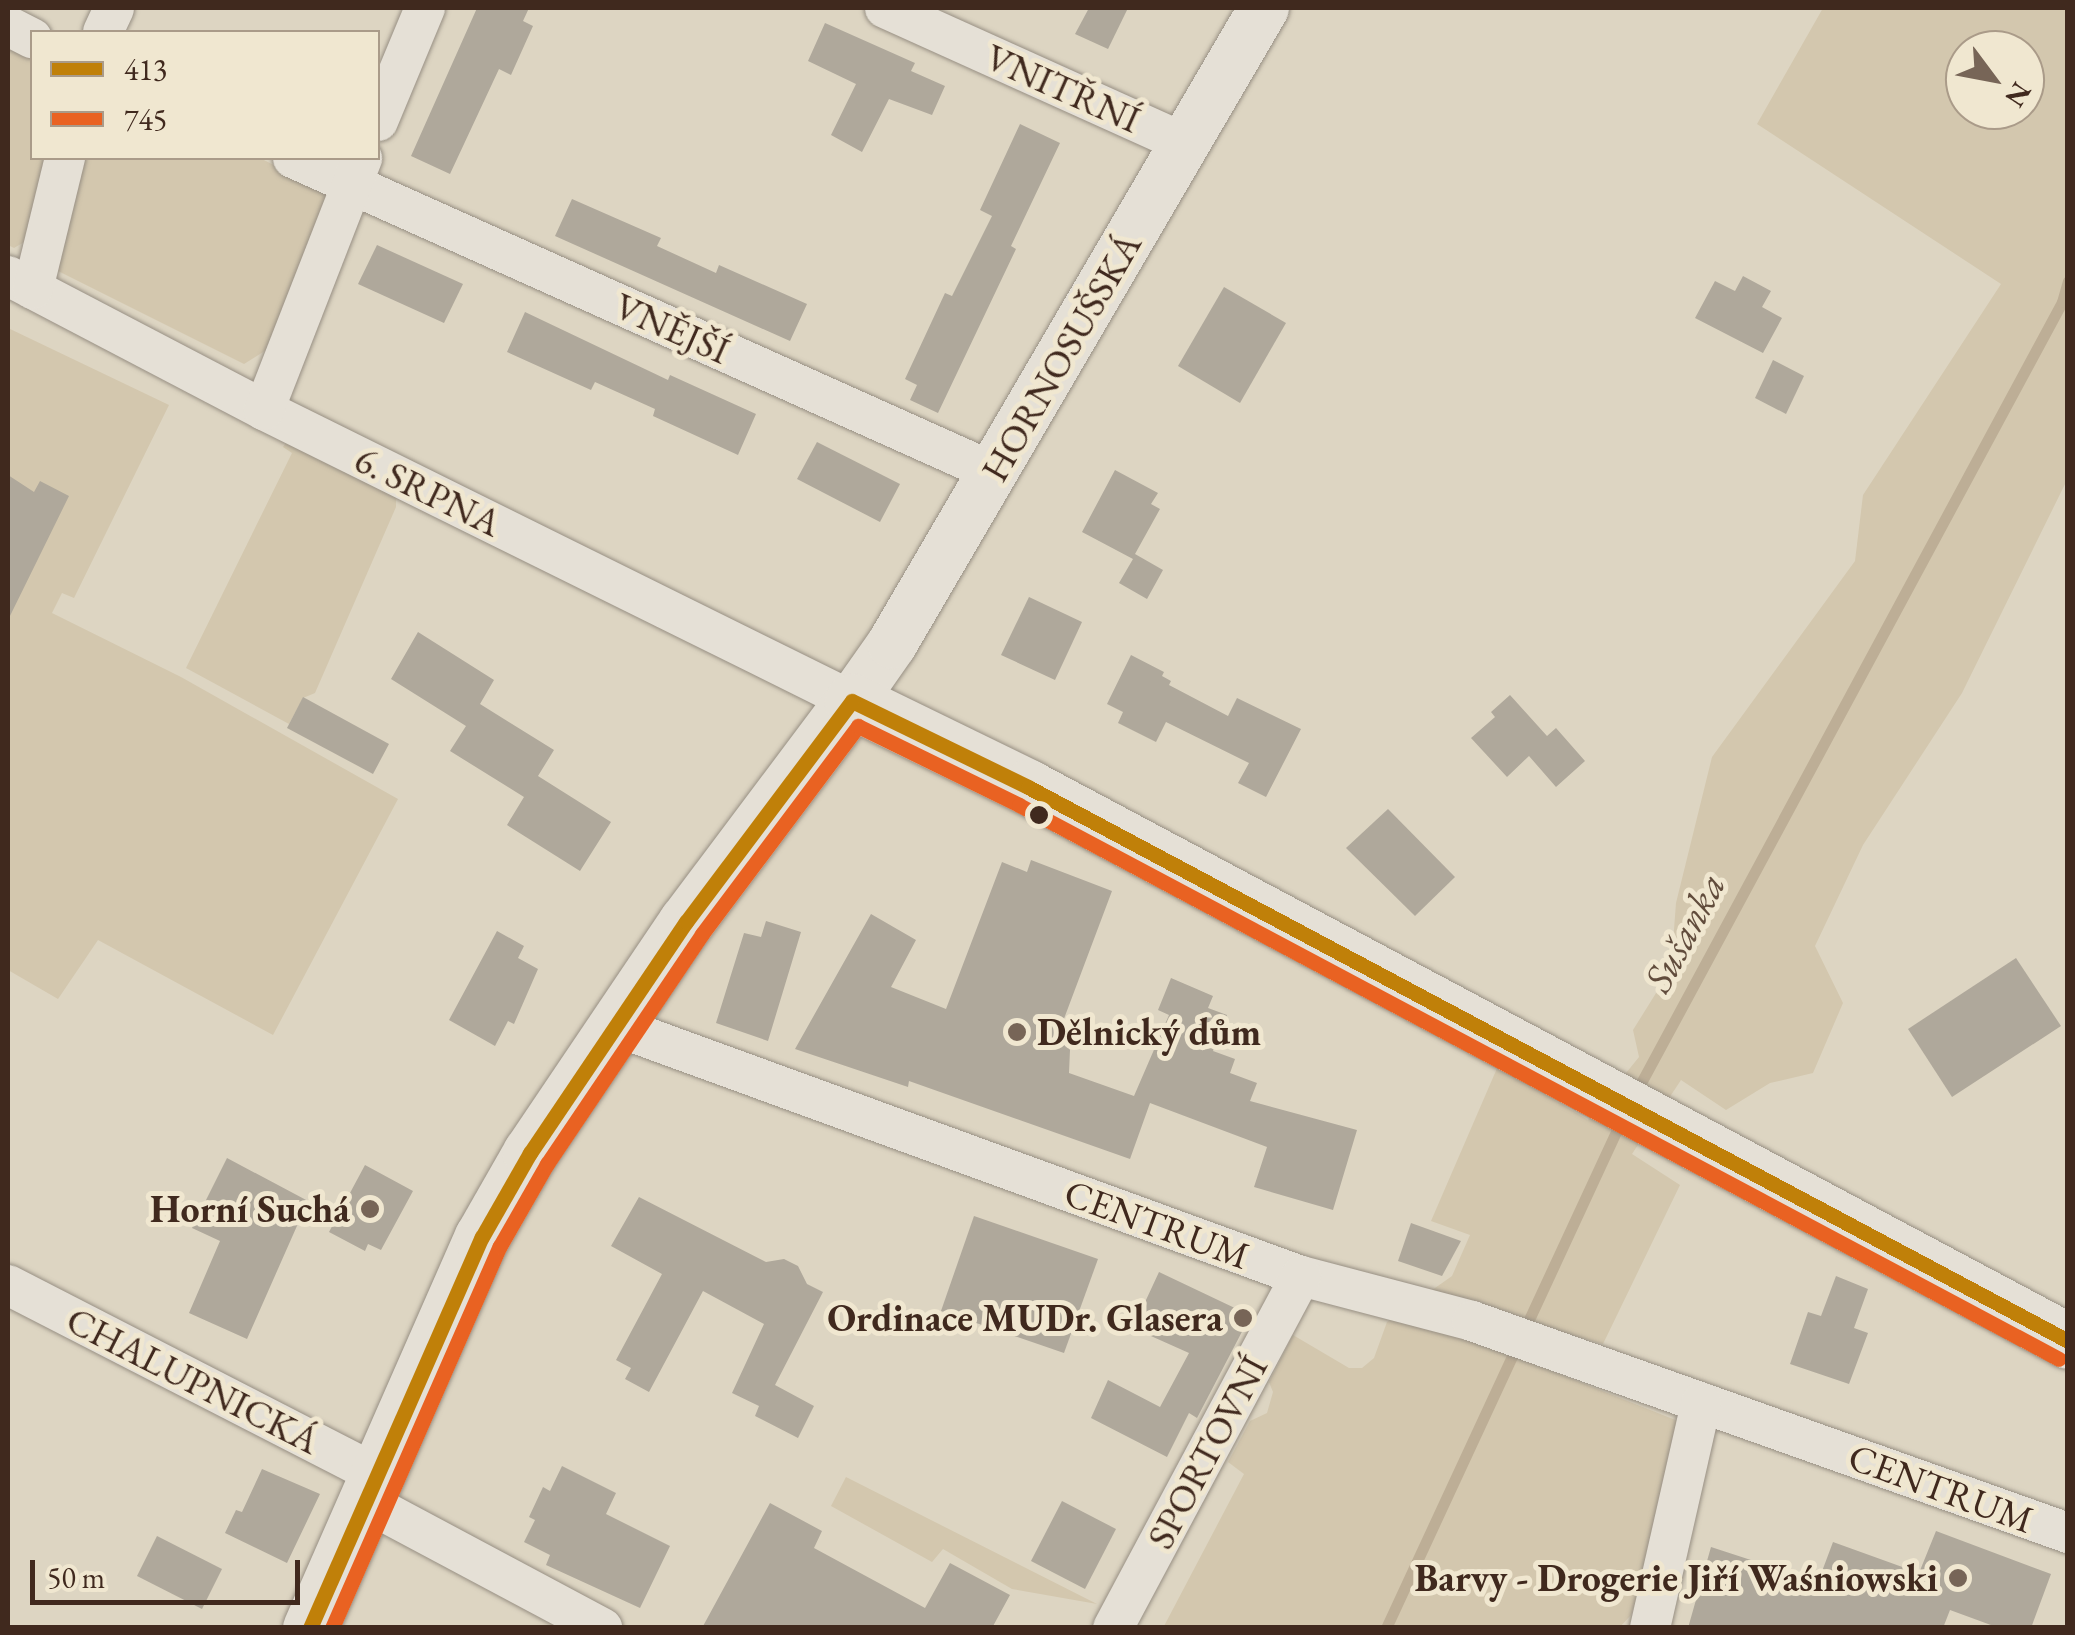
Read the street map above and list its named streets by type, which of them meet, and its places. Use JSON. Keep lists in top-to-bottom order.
{
  "streets": {
    "street": [
      "VNITŘNÍ",
      "VNĚJŠÍ",
      "HORNOSUŠSKÁ",
      "6. SRPNA",
      "CENTRUM",
      "CHALUPNICKÁ",
      "SPORTOVNÍ"
    ]
  },
  "crossings": [
    ["VNITŘNÍ", "HORNOSUŠSKÁ"],
    ["VNĚJŠÍ", "HORNOSUŠSKÁ"],
    ["HORNOSUŠSKÁ", "6. SRPNA"],
    ["CENTRUM", "SPORTOVNÍ"]
  ],
  "water": ["Sušanka"],
  "places": [
    "Dělnický dům",
    "Horní Suchá",
    "Ordinace MUDr. Glasera",
    "Barvy - Drogerie Jiří Waśniowski"
  ],
  "lines": ["transit line 413", "transit line 745"],
  "legend": ["413", "745"],
  "scale_bar": "50 m",
  "north": "bottom right"
}
